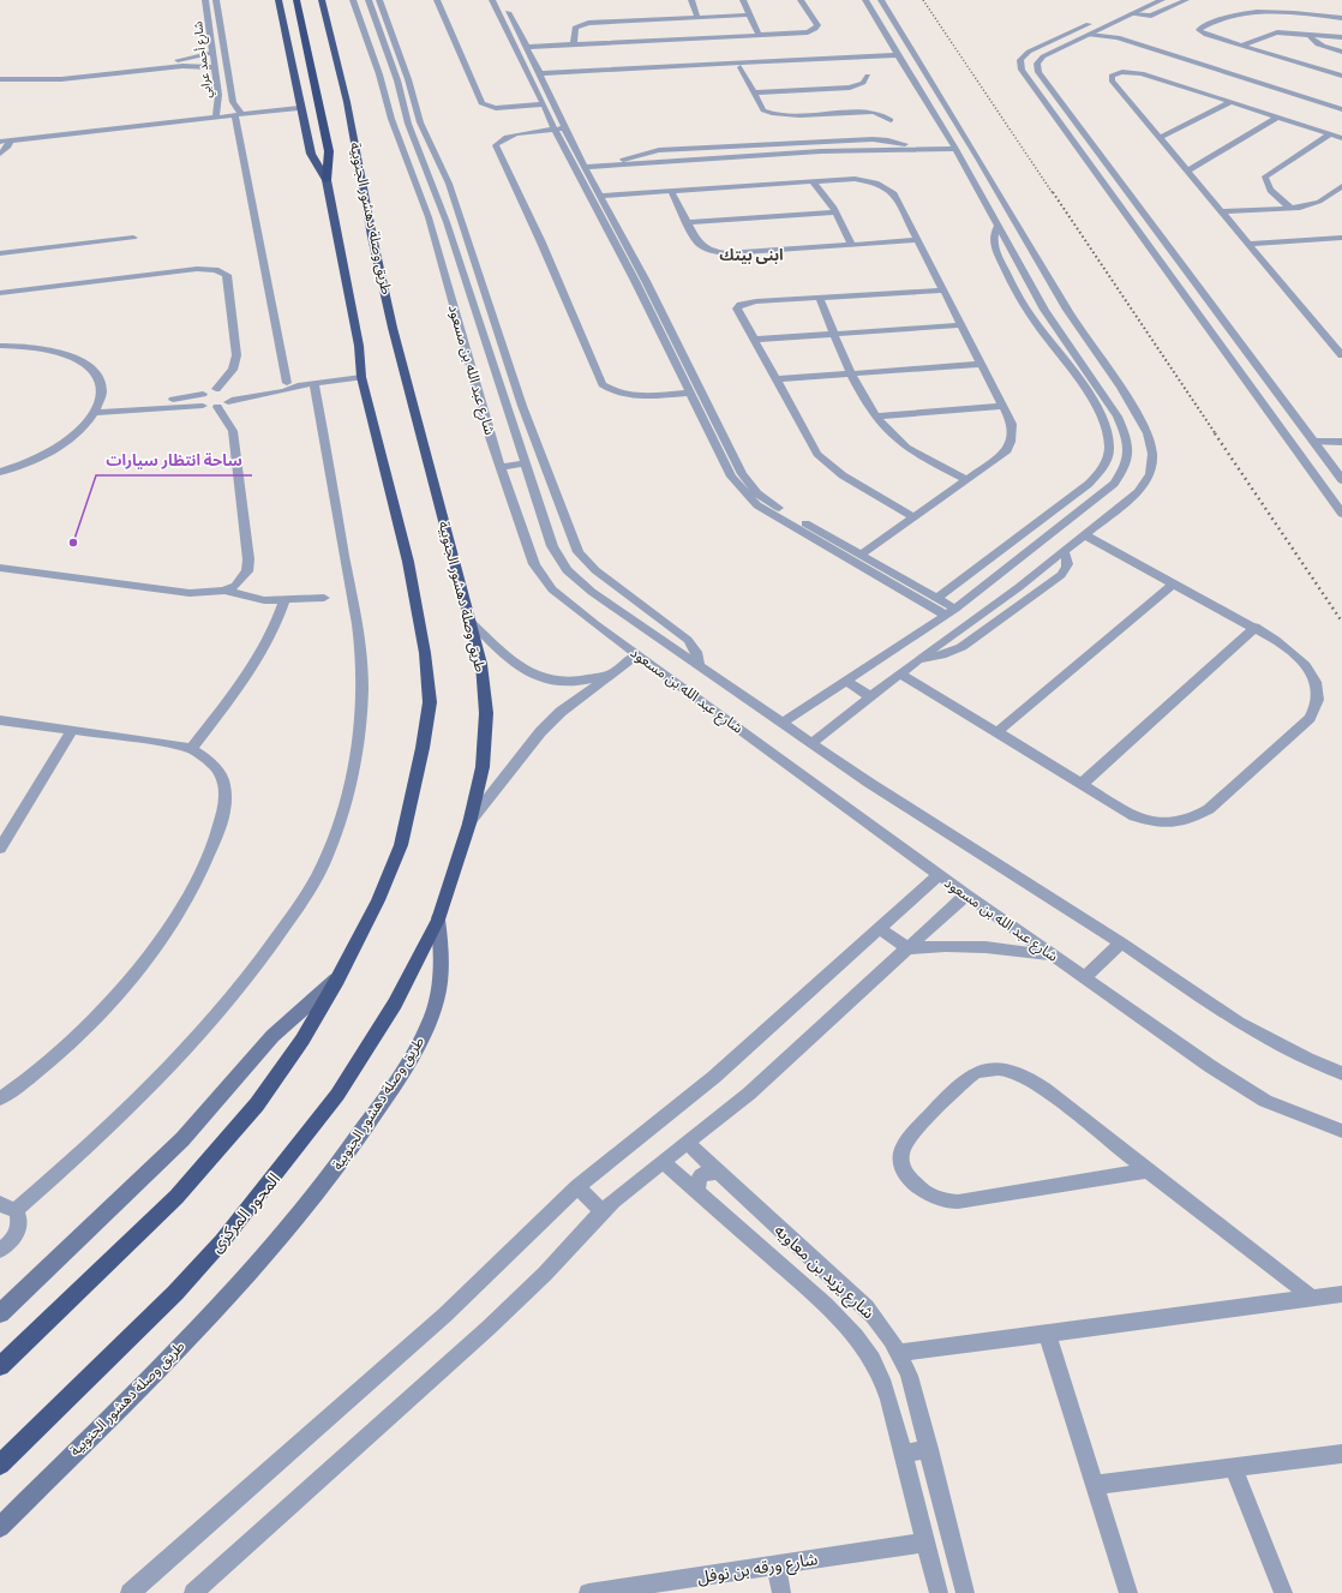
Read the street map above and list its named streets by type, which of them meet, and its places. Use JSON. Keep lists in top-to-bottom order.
{
  "streets": {
    "highway": ["طريق وصلة دهشور الجنوبية", "المحور المركزى"],
    "street": [
      "شارع أحمد عرابي",
      "شارع عبد الله بن مسعود",
      "شارع يزيد بن معاويه",
      "شارع ورقه بن نوفل"
    ]
  },
  "crossings": [
    ["طريق وصلة دهشور الجنوبية", "المحور المركزى"],
    ["شارع يزيد بن معاويه", "شارع ورقه بن نوفل"]
  ],
  "districts": ["ابنى بيتك"],
  "places": ["ساحة انتظار سيارات"]
}
